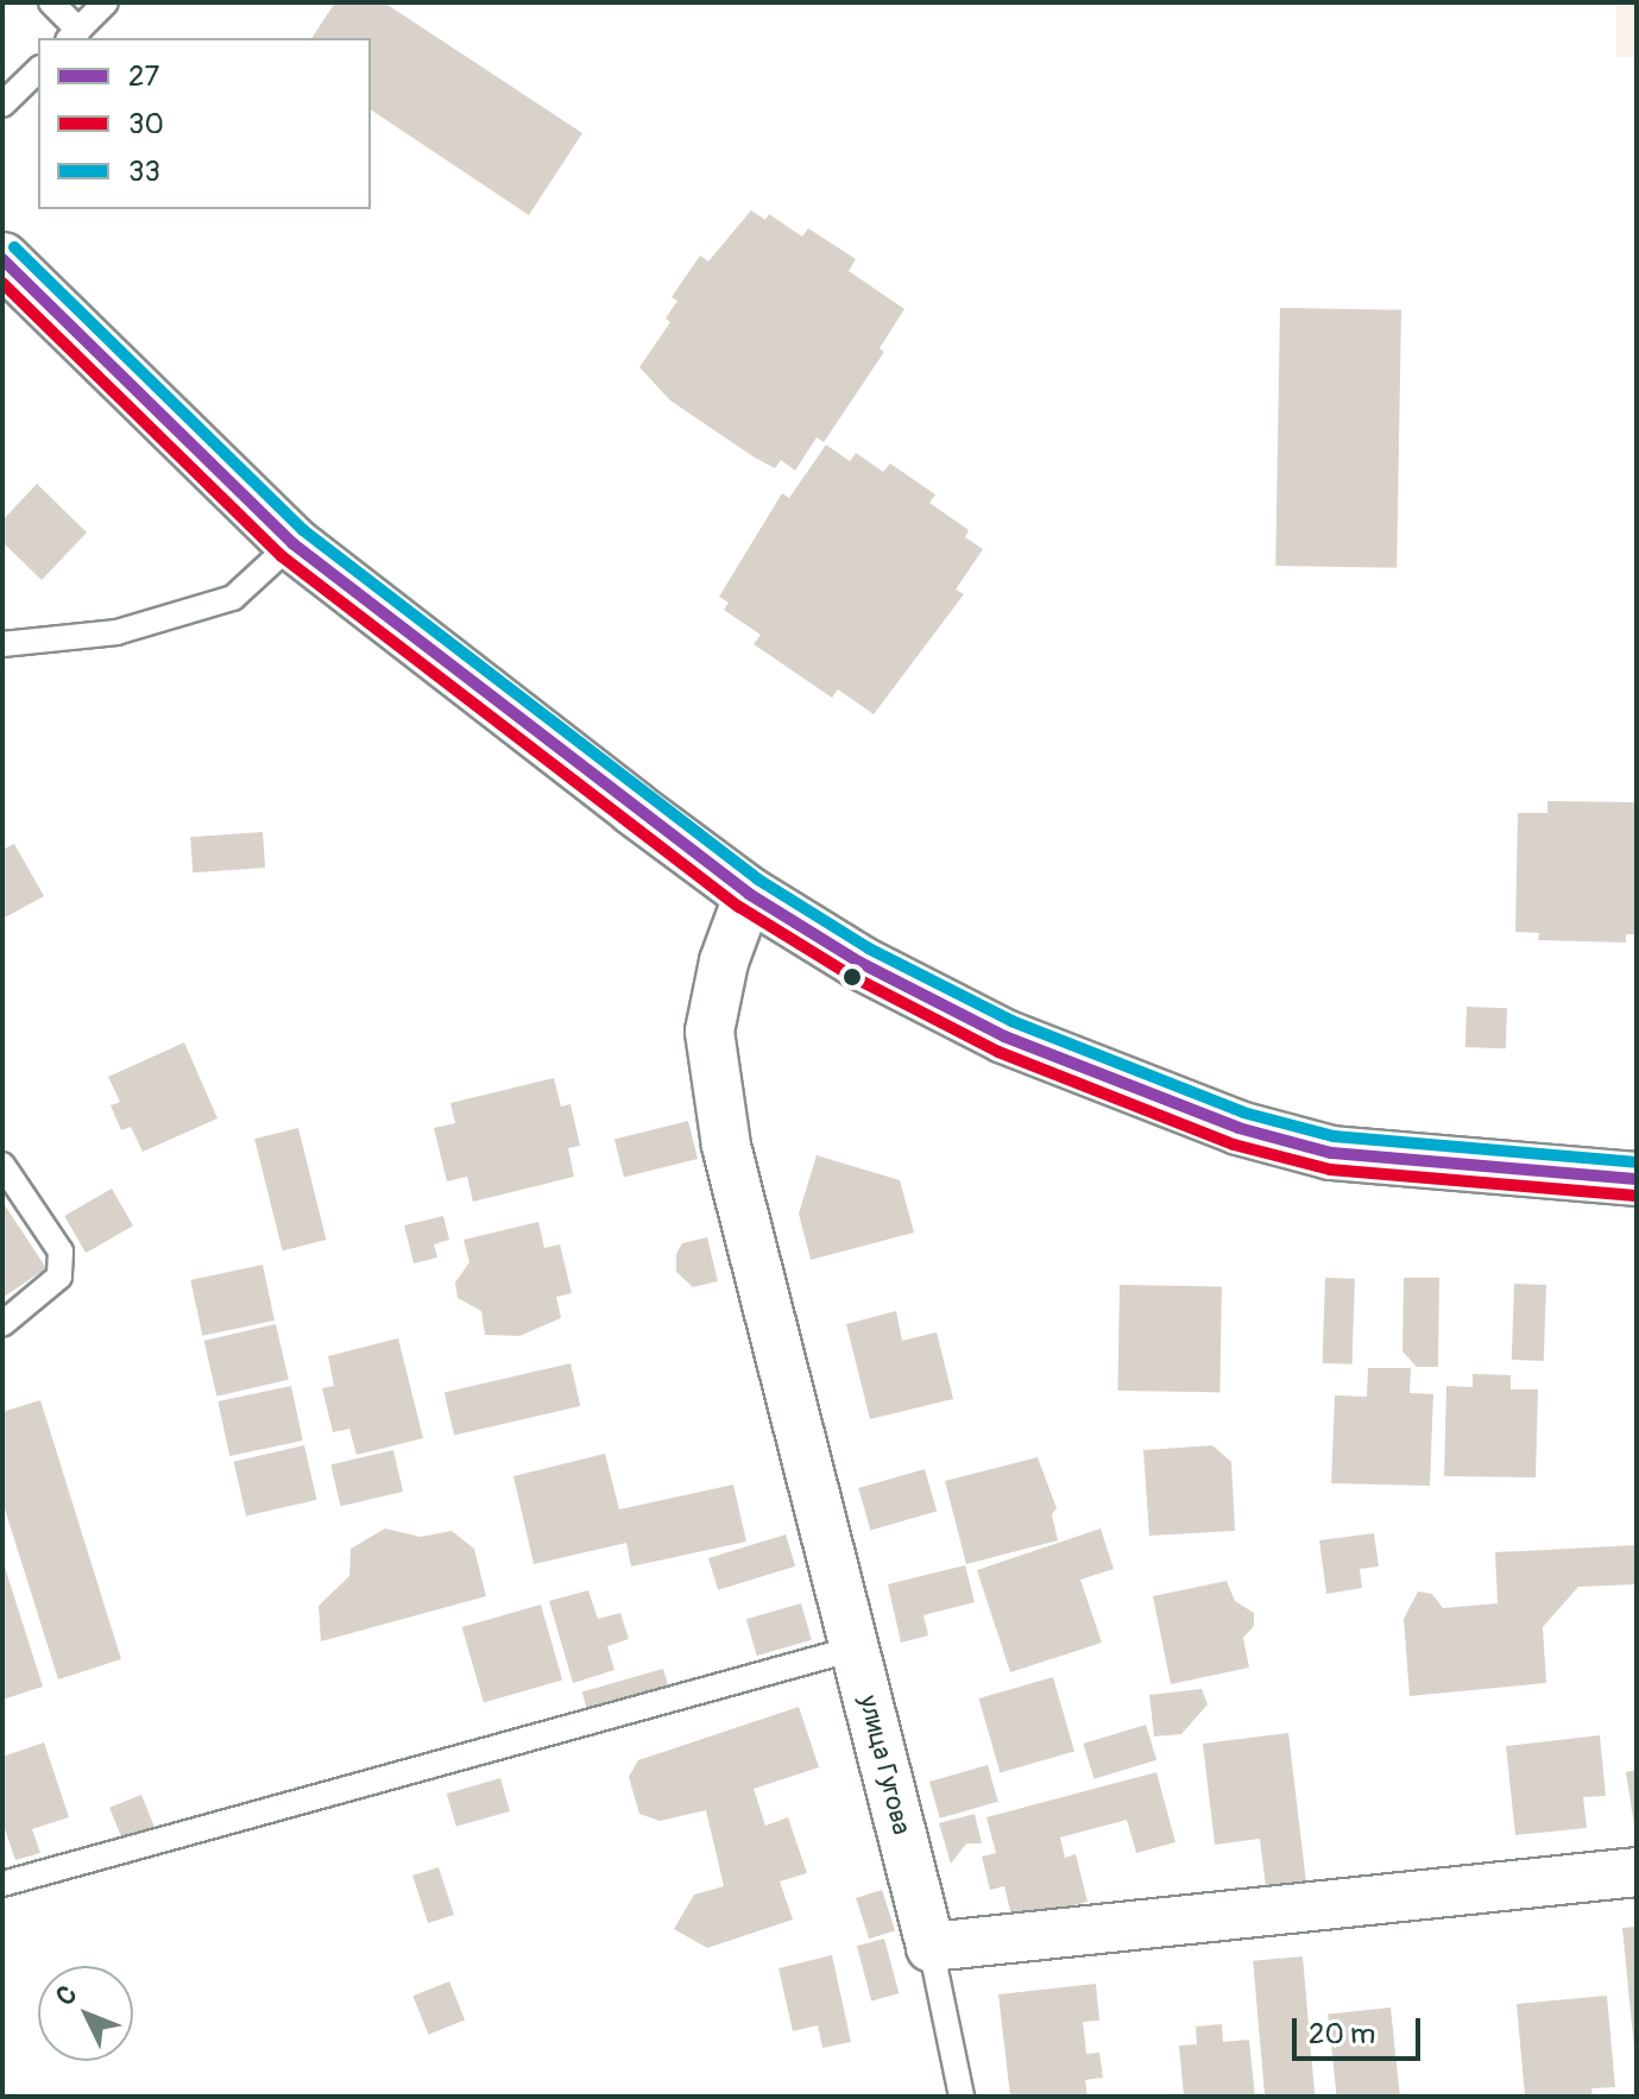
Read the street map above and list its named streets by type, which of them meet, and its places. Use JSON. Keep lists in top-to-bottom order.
{
  "streets": {
    "street": ["улица Гугова"]
  },
  "lines": ["transit line 33", "transit line 27", "transit line 30"],
  "legend": ["27", "30", "33"],
  "scale_bar": "20 m",
  "north": "top left"
}
